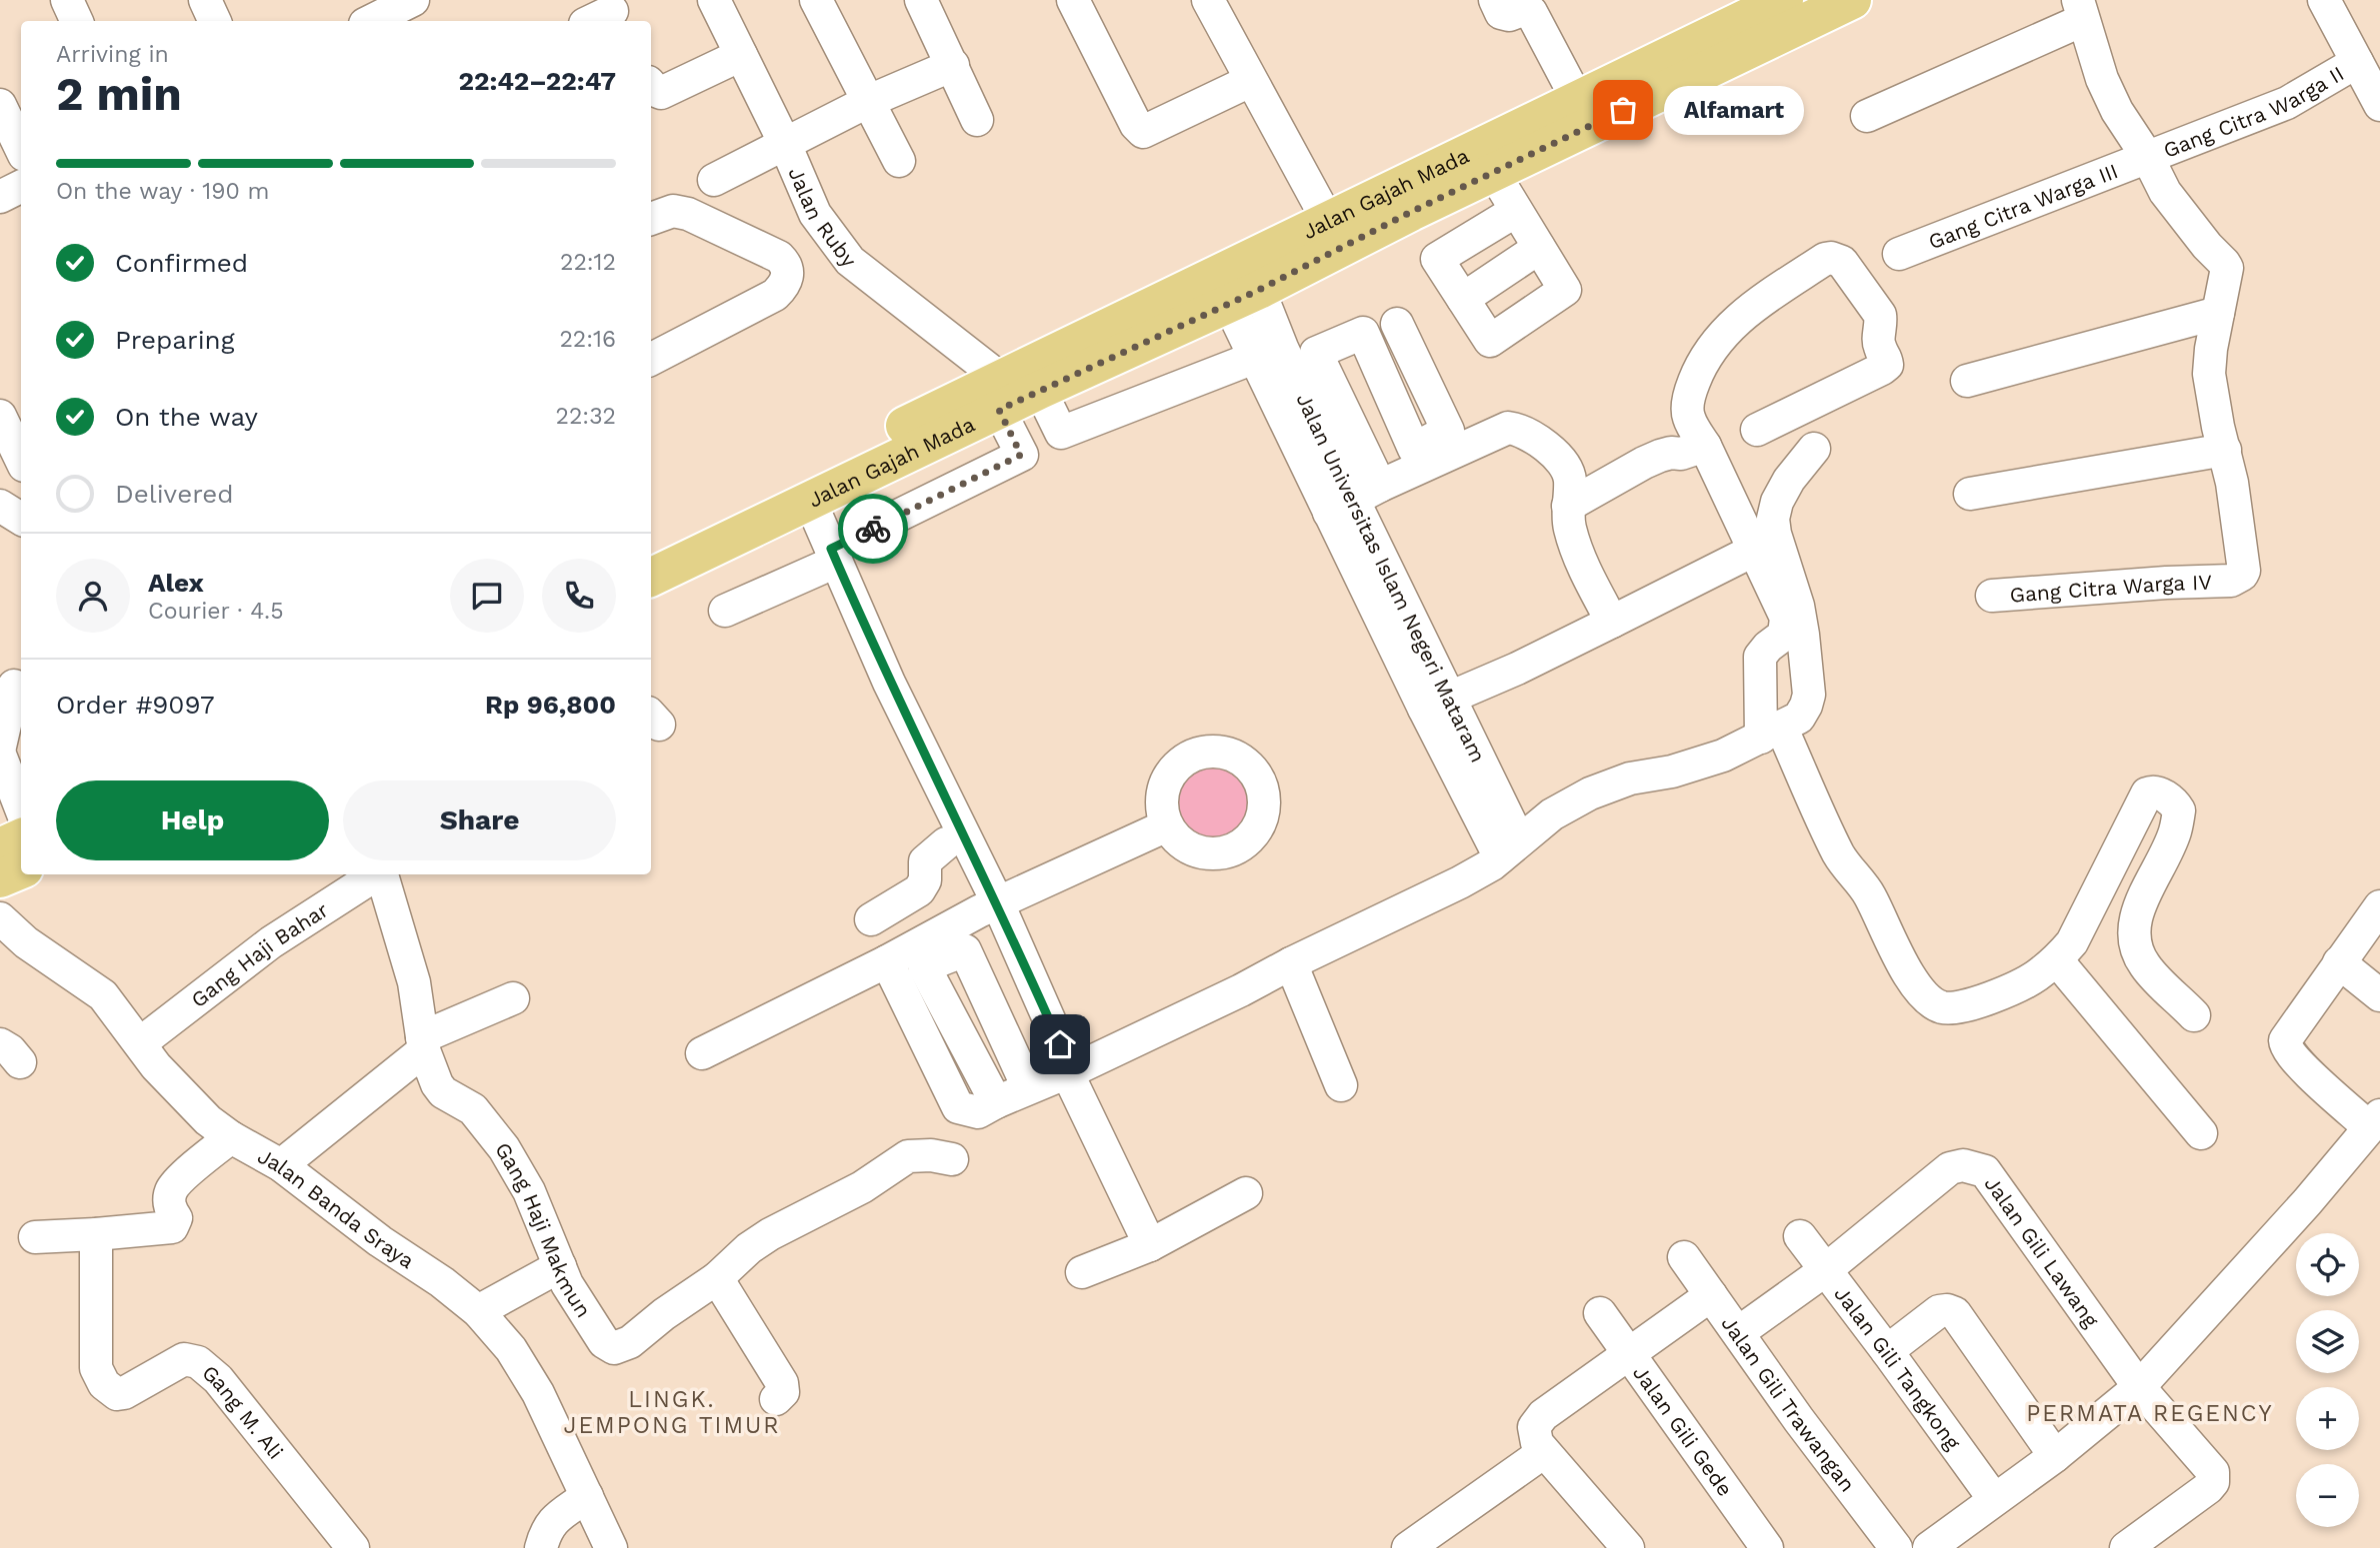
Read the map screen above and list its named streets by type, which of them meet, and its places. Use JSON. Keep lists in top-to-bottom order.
{
  "streets": {
    "main road": ["Jalan Gajah Mada"],
    "street": [
      "Gang Citra Warga II",
      "Gang Citra Warga III",
      "Jalan Ruby",
      "Jalan Universitas Islam Negeri Mataram",
      "Gang Citra Warga IV",
      "Gang Haji Bahar",
      "Jalan Banda Sraya",
      "Gang Haji Makmun",
      "Jalan Gili Lawang",
      "Jalan Gili Tangkong",
      "Jalan Gili Trawangan",
      "Gang M. Ali",
      "Jalan Gili Gede"
    ]
  },
  "crossings": [
    ["Gang Citra Warga II", "Gang Citra Warga III"],
    ["Jalan Gajah Mada", "Jalan Ruby"],
    ["Jalan Gajah Mada", "Jalan Universitas Islam Negeri Mataram"],
    ["Gang Haji Bahar", "Jalan Banda Sraya"],
    ["Jalan Gili Lawang", "Jalan Gili Tangkong"],
    ["Jalan Gili Lawang", "Jalan Gili Trawangan"]
  ],
  "districts": ["LINGK. JEMPONG TIMUR", "PERMATA REGENCY"],
  "places": ["Alfamart"],
  "page": {
    "heading": ["2 min", "Arriving in", "22:42–22:47"],
    "panel": [
      "Alex",
      "Courier · 4.5",
      "Order #9097",
      "Rp 96,800"
    ],
    "bubble": "Alfamart",
    "bar": "On the way · 190 m",
    "list": [
      ["Confirmed", "22:12"],
      ["Preparing", "22:16"],
      ["On the way", "22:32"],
      "Delivered"
    ],
    "buttons": ["Help", "Share"],
    "map_buttons": ["+", "−"]
  }
}
